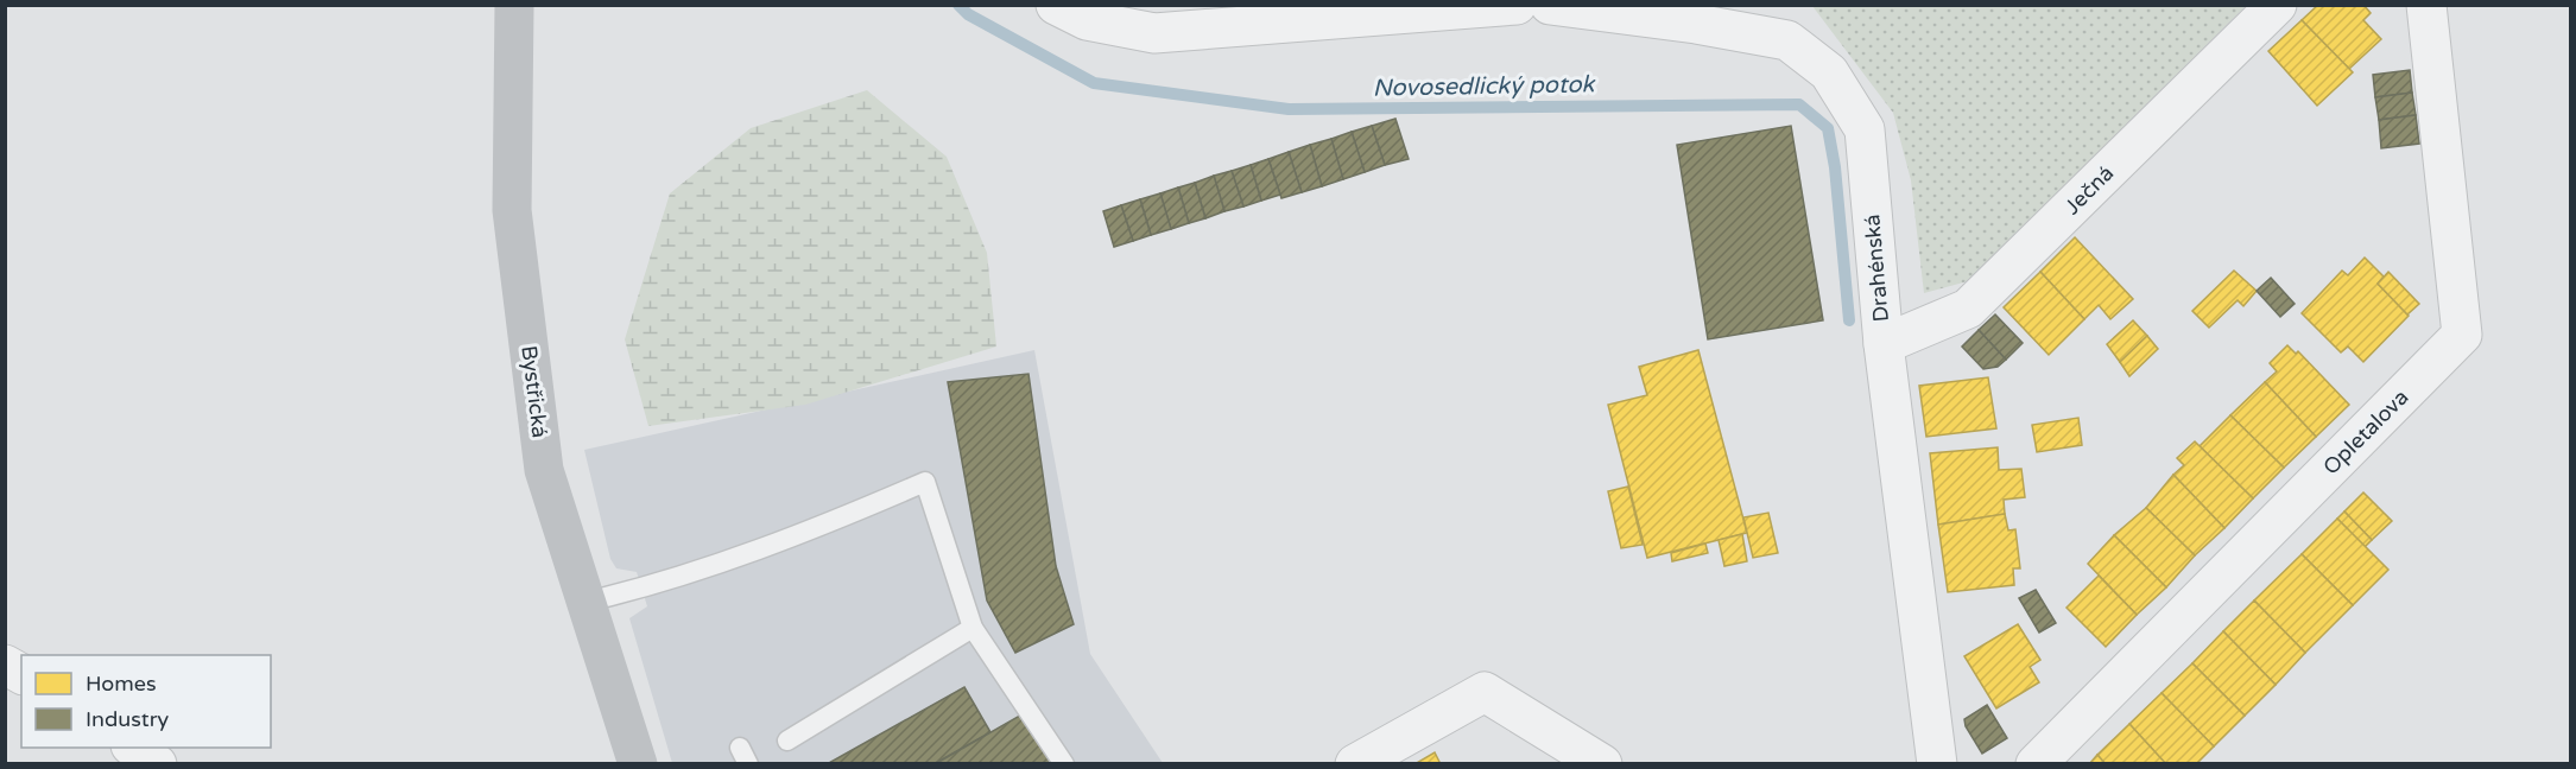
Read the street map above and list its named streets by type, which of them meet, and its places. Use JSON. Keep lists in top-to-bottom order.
{
  "streets": {
    "street": [
      "Ječná",
      "Drahénská",
      "Bystřická",
      "Opletalova"
    ]
  },
  "crossings": [
    ["Ječná", "Drahénská"]
  ],
  "water": ["Novosedlický potok"],
  "legend": ["Homes", "Industry"]
}
